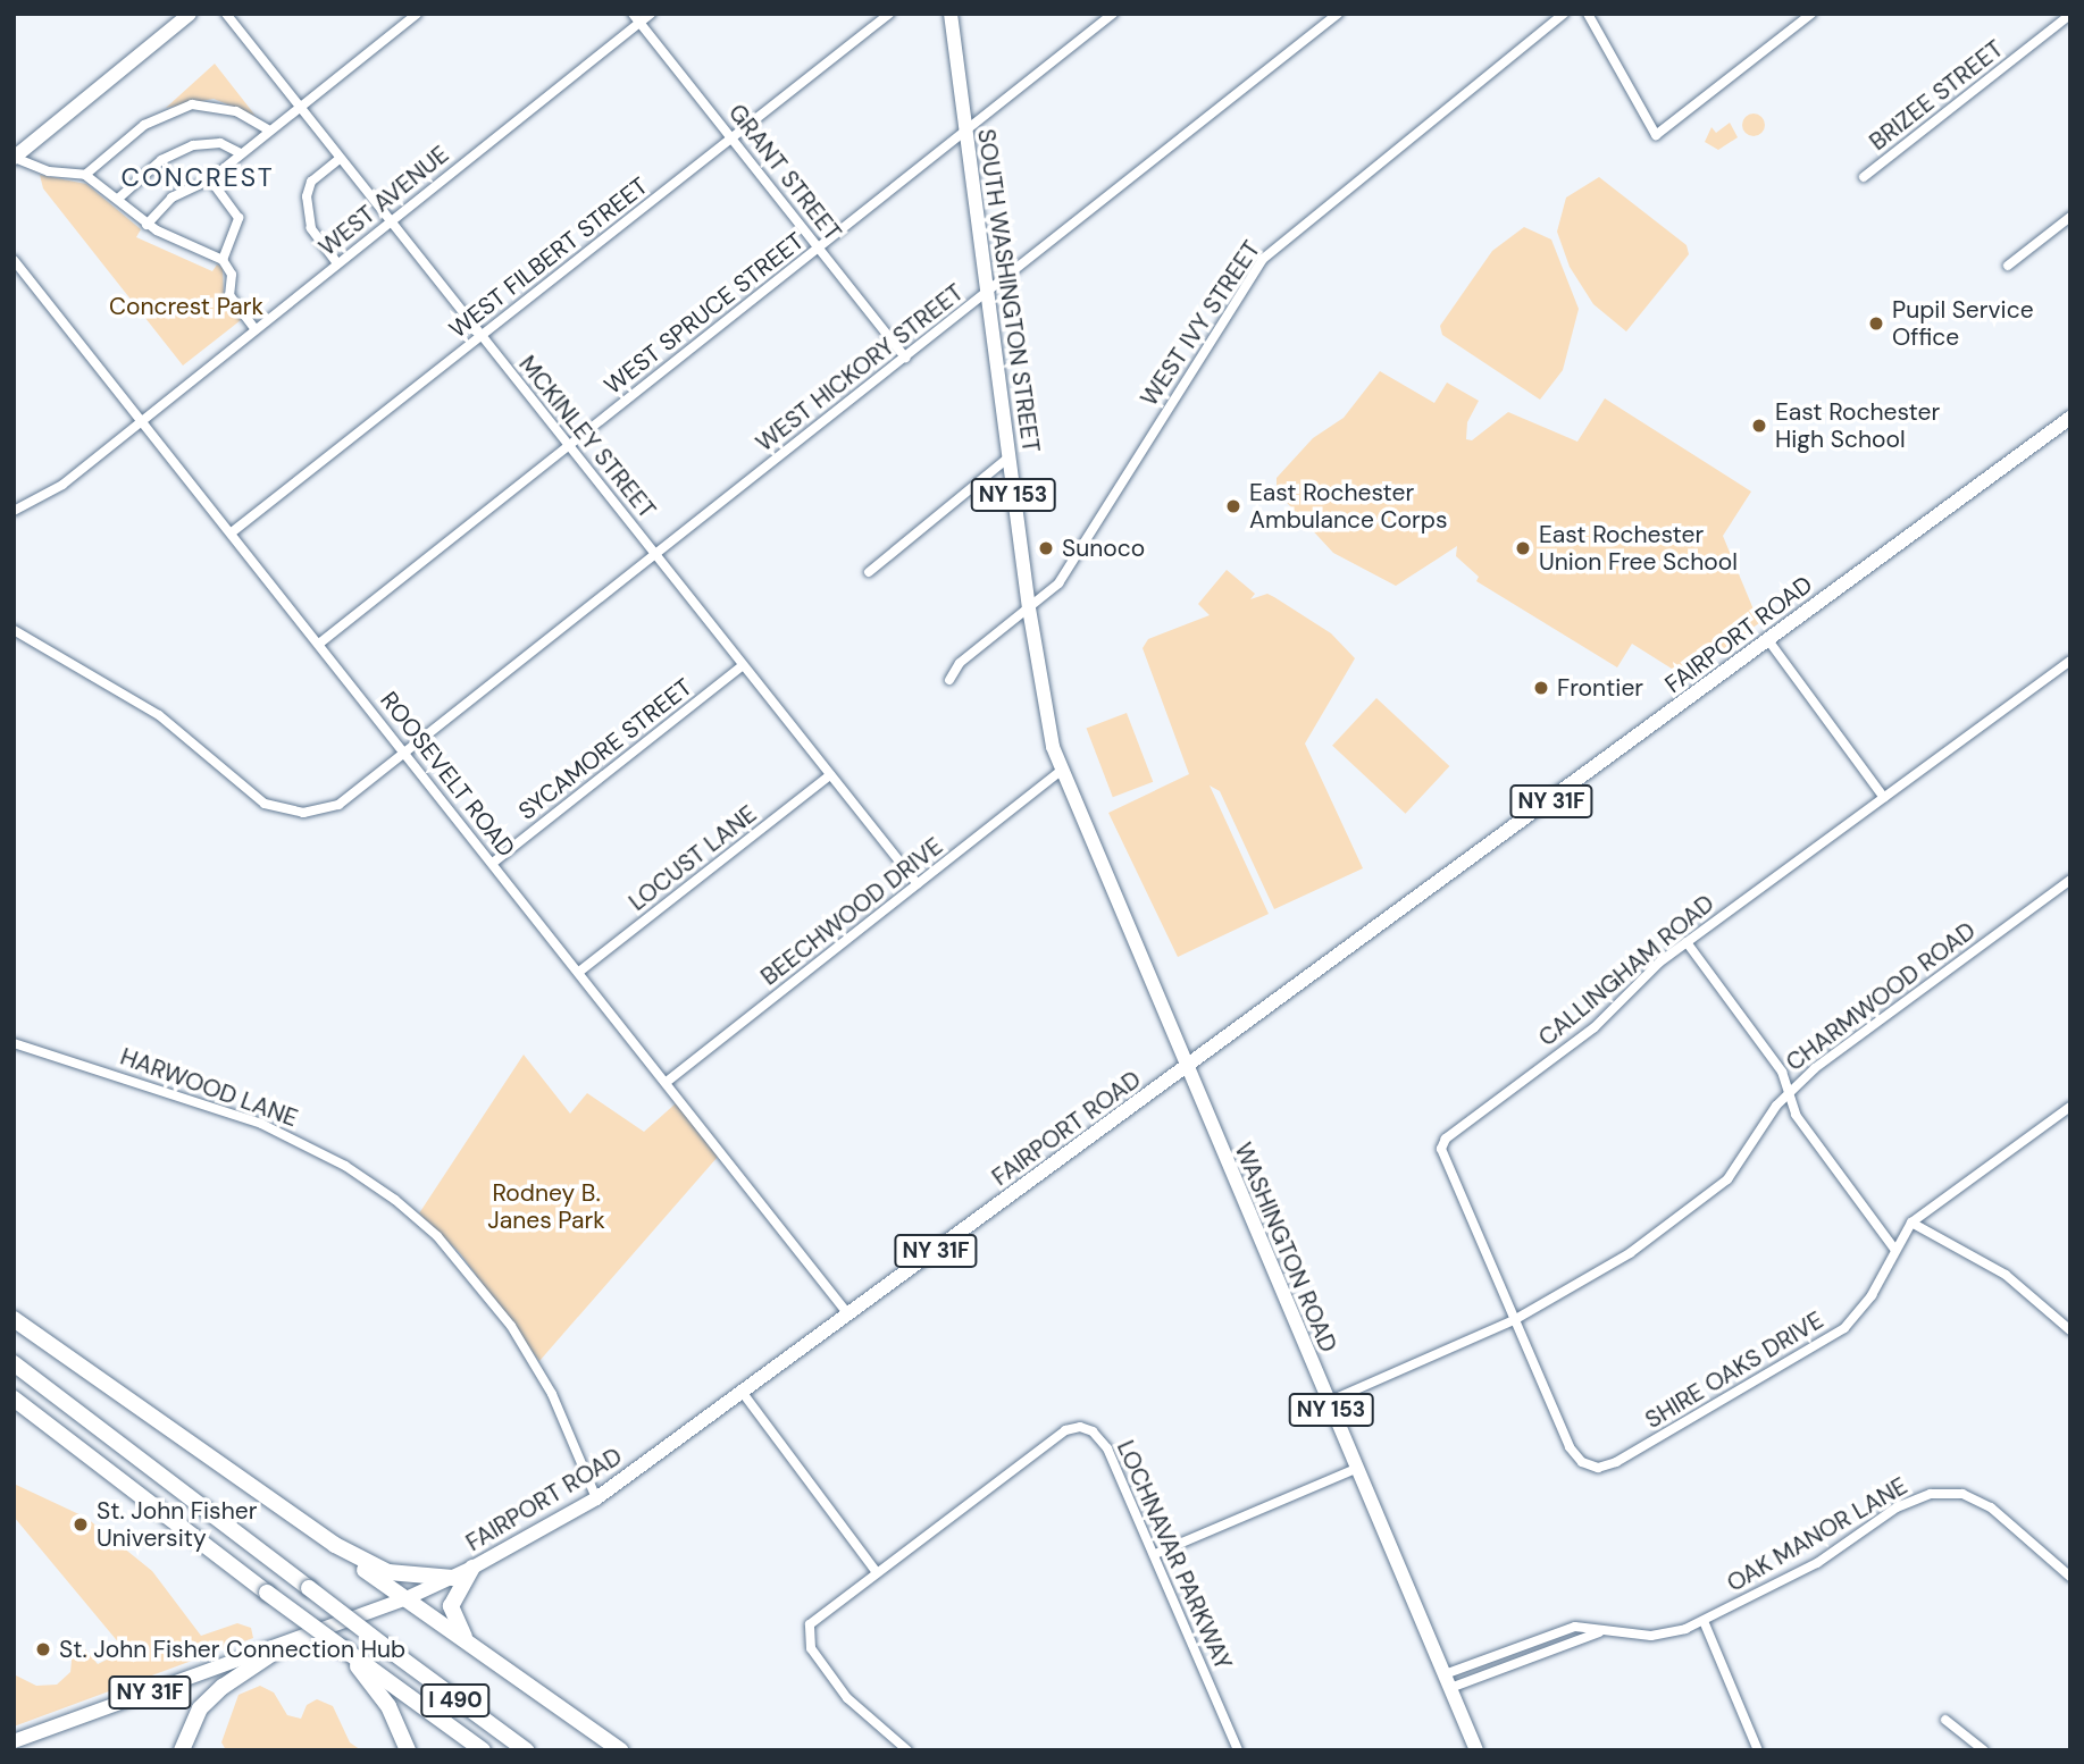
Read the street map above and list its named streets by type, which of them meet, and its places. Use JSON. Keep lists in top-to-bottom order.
{
  "streets": {
    "highway": ["I 490"],
    "main road": [
      "SOUTH WASHINGTON STREET",
      "NY 153",
      "FAIRPORT ROAD",
      "NY 31F",
      "WASHINGTON ROAD"
    ],
    "street": [
      "BRIZEE STREET",
      "GRANT STREET",
      "WEST AVENUE",
      "WEST FILBERT STREET",
      "WEST SPRUCE STREET",
      "WEST IVY STREET",
      "WEST HICKORY STREET",
      "MCKINLEY STREET",
      "SYCAMORE STREET",
      "ROOSEVELT ROAD",
      "LOCUST LANE",
      "BEECHWOOD DRIVE",
      "CALLINGHAM ROAD",
      "CHARMWOOD ROAD",
      "HARWOOD LANE",
      "SHIRE OAKS DRIVE",
      "OAK MANOR LANE",
      "LOCHNAVAR PARKWAY"
    ]
  },
  "crossings": [
    ["GRANT STREET", "WEST AVENUE"],
    ["GRANT STREET", "WEST FILBERT STREET"],
    ["GRANT STREET", "WEST SPRUCE STREET"],
    ["GRANT STREET", "WEST HICKORY STREET"],
    ["WEST AVENUE", "MCKINLEY STREET"],
    ["WEST AVENUE", "ROOSEVELT ROAD"],
    ["WEST FILBERT STREET", "MCKINLEY STREET"],
    ["WEST FILBERT STREET", "ROOSEVELT ROAD"],
    ["SOUTH WASHINGTON STREET", "WEST SPRUCE STREET"],
    ["SOUTH WASHINGTON STREET", "WEST IVY STREET"],
    ["SOUTH WASHINGTON STREET", "WEST HICKORY STREET"],
    ["SOUTH WASHINGTON STREET", "FAIRPORT ROAD"],
    ["SOUTH WASHINGTON STREET", "BEECHWOOD DRIVE"],
    ["SOUTH WASHINGTON STREET", "WASHINGTON ROAD"],
    ["WEST SPRUCE STREET", "MCKINLEY STREET"],
    ["WEST SPRUCE STREET", "ROOSEVELT ROAD"],
    ["WEST HICKORY STREET", "MCKINLEY STREET"],
    ["WEST HICKORY STREET", "ROOSEVELT ROAD"],
    ["MCKINLEY STREET", "SYCAMORE STREET"],
    ["MCKINLEY STREET", "LOCUST LANE"],
    ["MCKINLEY STREET", "BEECHWOOD DRIVE"],
    ["FAIRPORT ROAD", "ROOSEVELT ROAD"],
    ["FAIRPORT ROAD", "HARWOOD LANE"],
    ["FAIRPORT ROAD", "WASHINGTON ROAD"],
    ["SYCAMORE STREET", "ROOSEVELT ROAD"],
    ["ROOSEVELT ROAD", "LOCUST LANE"],
    ["ROOSEVELT ROAD", "BEECHWOOD DRIVE"],
    ["CALLINGHAM ROAD", "CHARMWOOD ROAD"],
    ["CALLINGHAM ROAD", "SHIRE OAKS DRIVE"],
    ["CHARMWOOD ROAD", "WASHINGTON ROAD"],
    ["CHARMWOOD ROAD", "SHIRE OAKS DRIVE"],
    ["WASHINGTON ROAD", "OAK MANOR LANE"]
  ],
  "districts": ["CONCREST"],
  "parks": ["Concrest Park", "Rodney B. Janes Park"],
  "places": [
    "Pupil Service Office",
    "East Rochester High School",
    "East Rochester Ambulance Corps",
    "Sunoco",
    "East Rochester Union Free School",
    "Frontier",
    "St. John Fisher University",
    "St. John Fisher Connection Hub"
  ]
}
